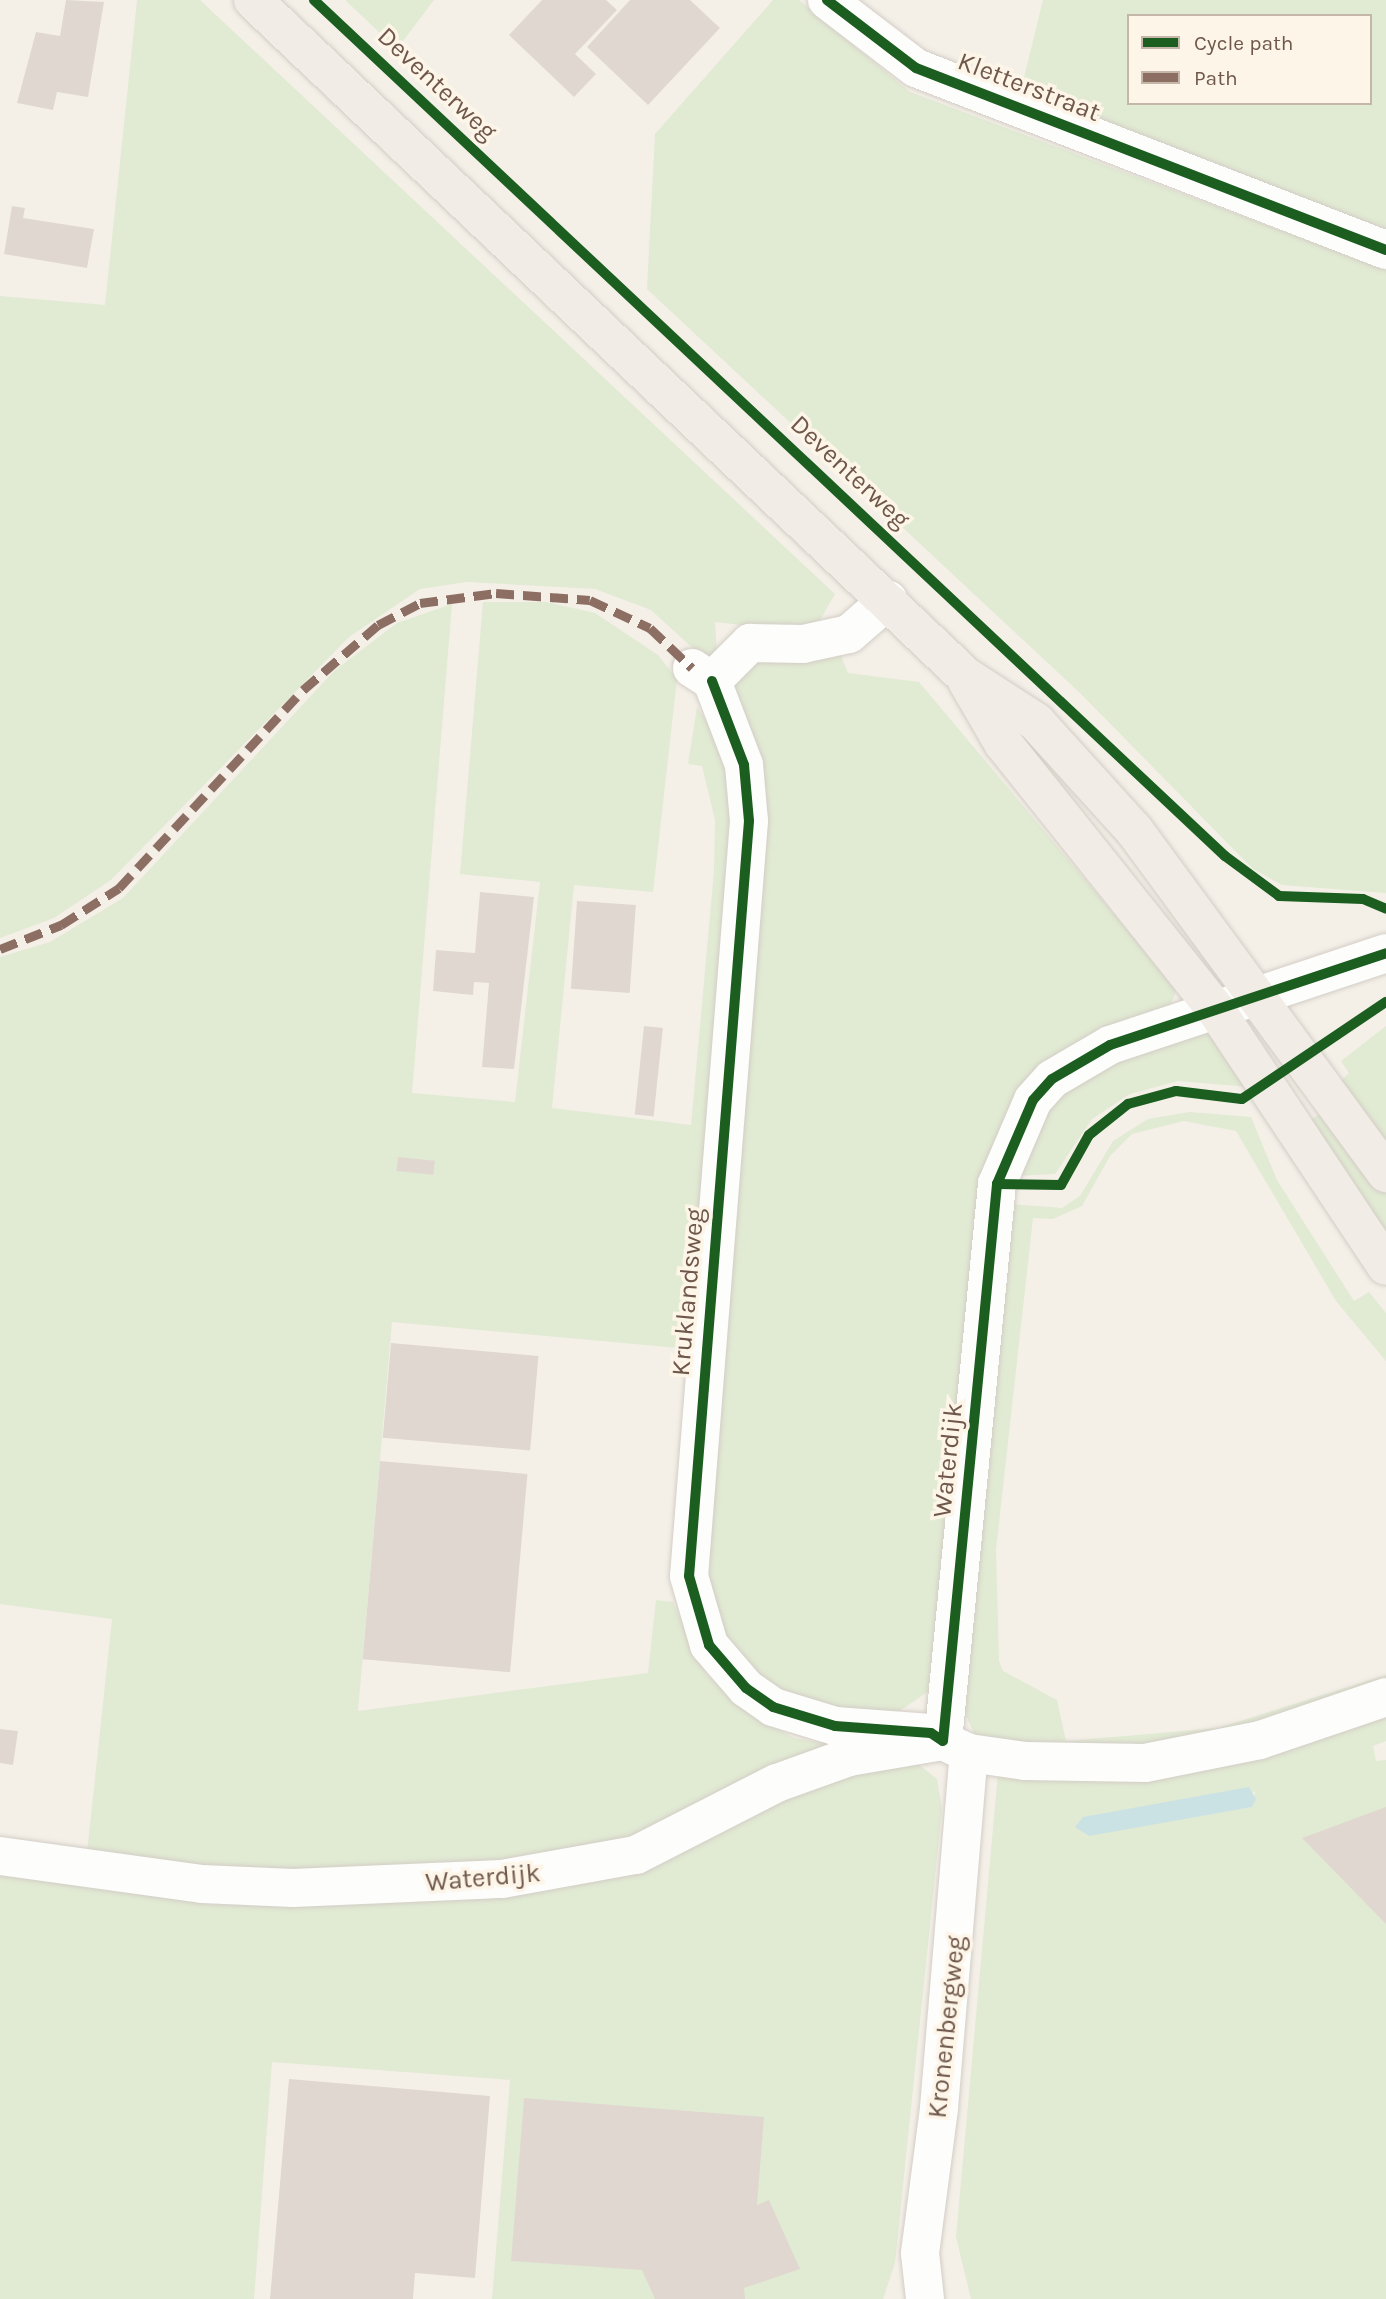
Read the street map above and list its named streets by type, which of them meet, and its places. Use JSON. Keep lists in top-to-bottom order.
{
  "streets": {
    "street": [
      "Kletterstraat",
      "Kruklandsweg",
      "Waterdijk",
      "Kronenbergweg"
    ],
    "cycle path": ["Deventerweg"]
  },
  "crossings": [
    ["Kruklandsweg", "Waterdijk"],
    ["Kruklandsweg", "Kronenbergweg"],
    ["Waterdijk", "Kronenbergweg"]
  ],
  "legend": ["Cycle path", "Path"]
}
